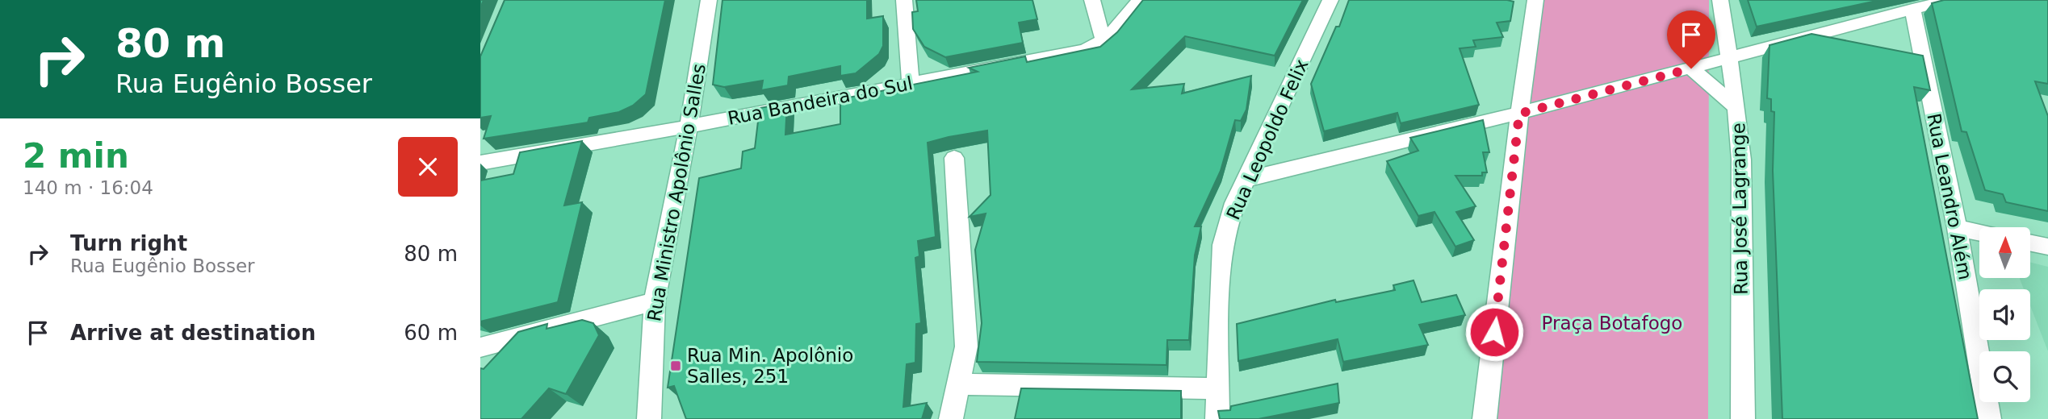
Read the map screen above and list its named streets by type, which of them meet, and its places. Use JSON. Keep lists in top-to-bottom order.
{
  "streets": {
    "street": [
      "Rua Bandeira do Sul",
      "Rua Leopoldo Felix",
      "Rua Ministro Apolônio Salles",
      "Rua Leandro Além",
      "Rua José Lagrange"
    ]
  },
  "crossings": [
    ["Rua Bandeira do Sul", "Rua Ministro Apolônio Salles"]
  ],
  "parks": ["Praça Botafogo"],
  "places": {
    "transit": ["Rua Min. Apolônio Salles, 251"]
  },
  "north": "top",
  "page": {
    "turn": ["80 m", "Rua Eugênio Bosser"],
    "heading": ["2 min", "140 m · 16:04"],
    "list": [
      {
        "name": "Turn right",
        "note": "Rua Eugênio Bosser",
        "value": "80 m"
      },
      {
        "name": "Arrive at destination",
        "value": "60 m"
      }
    ]
  }
}
